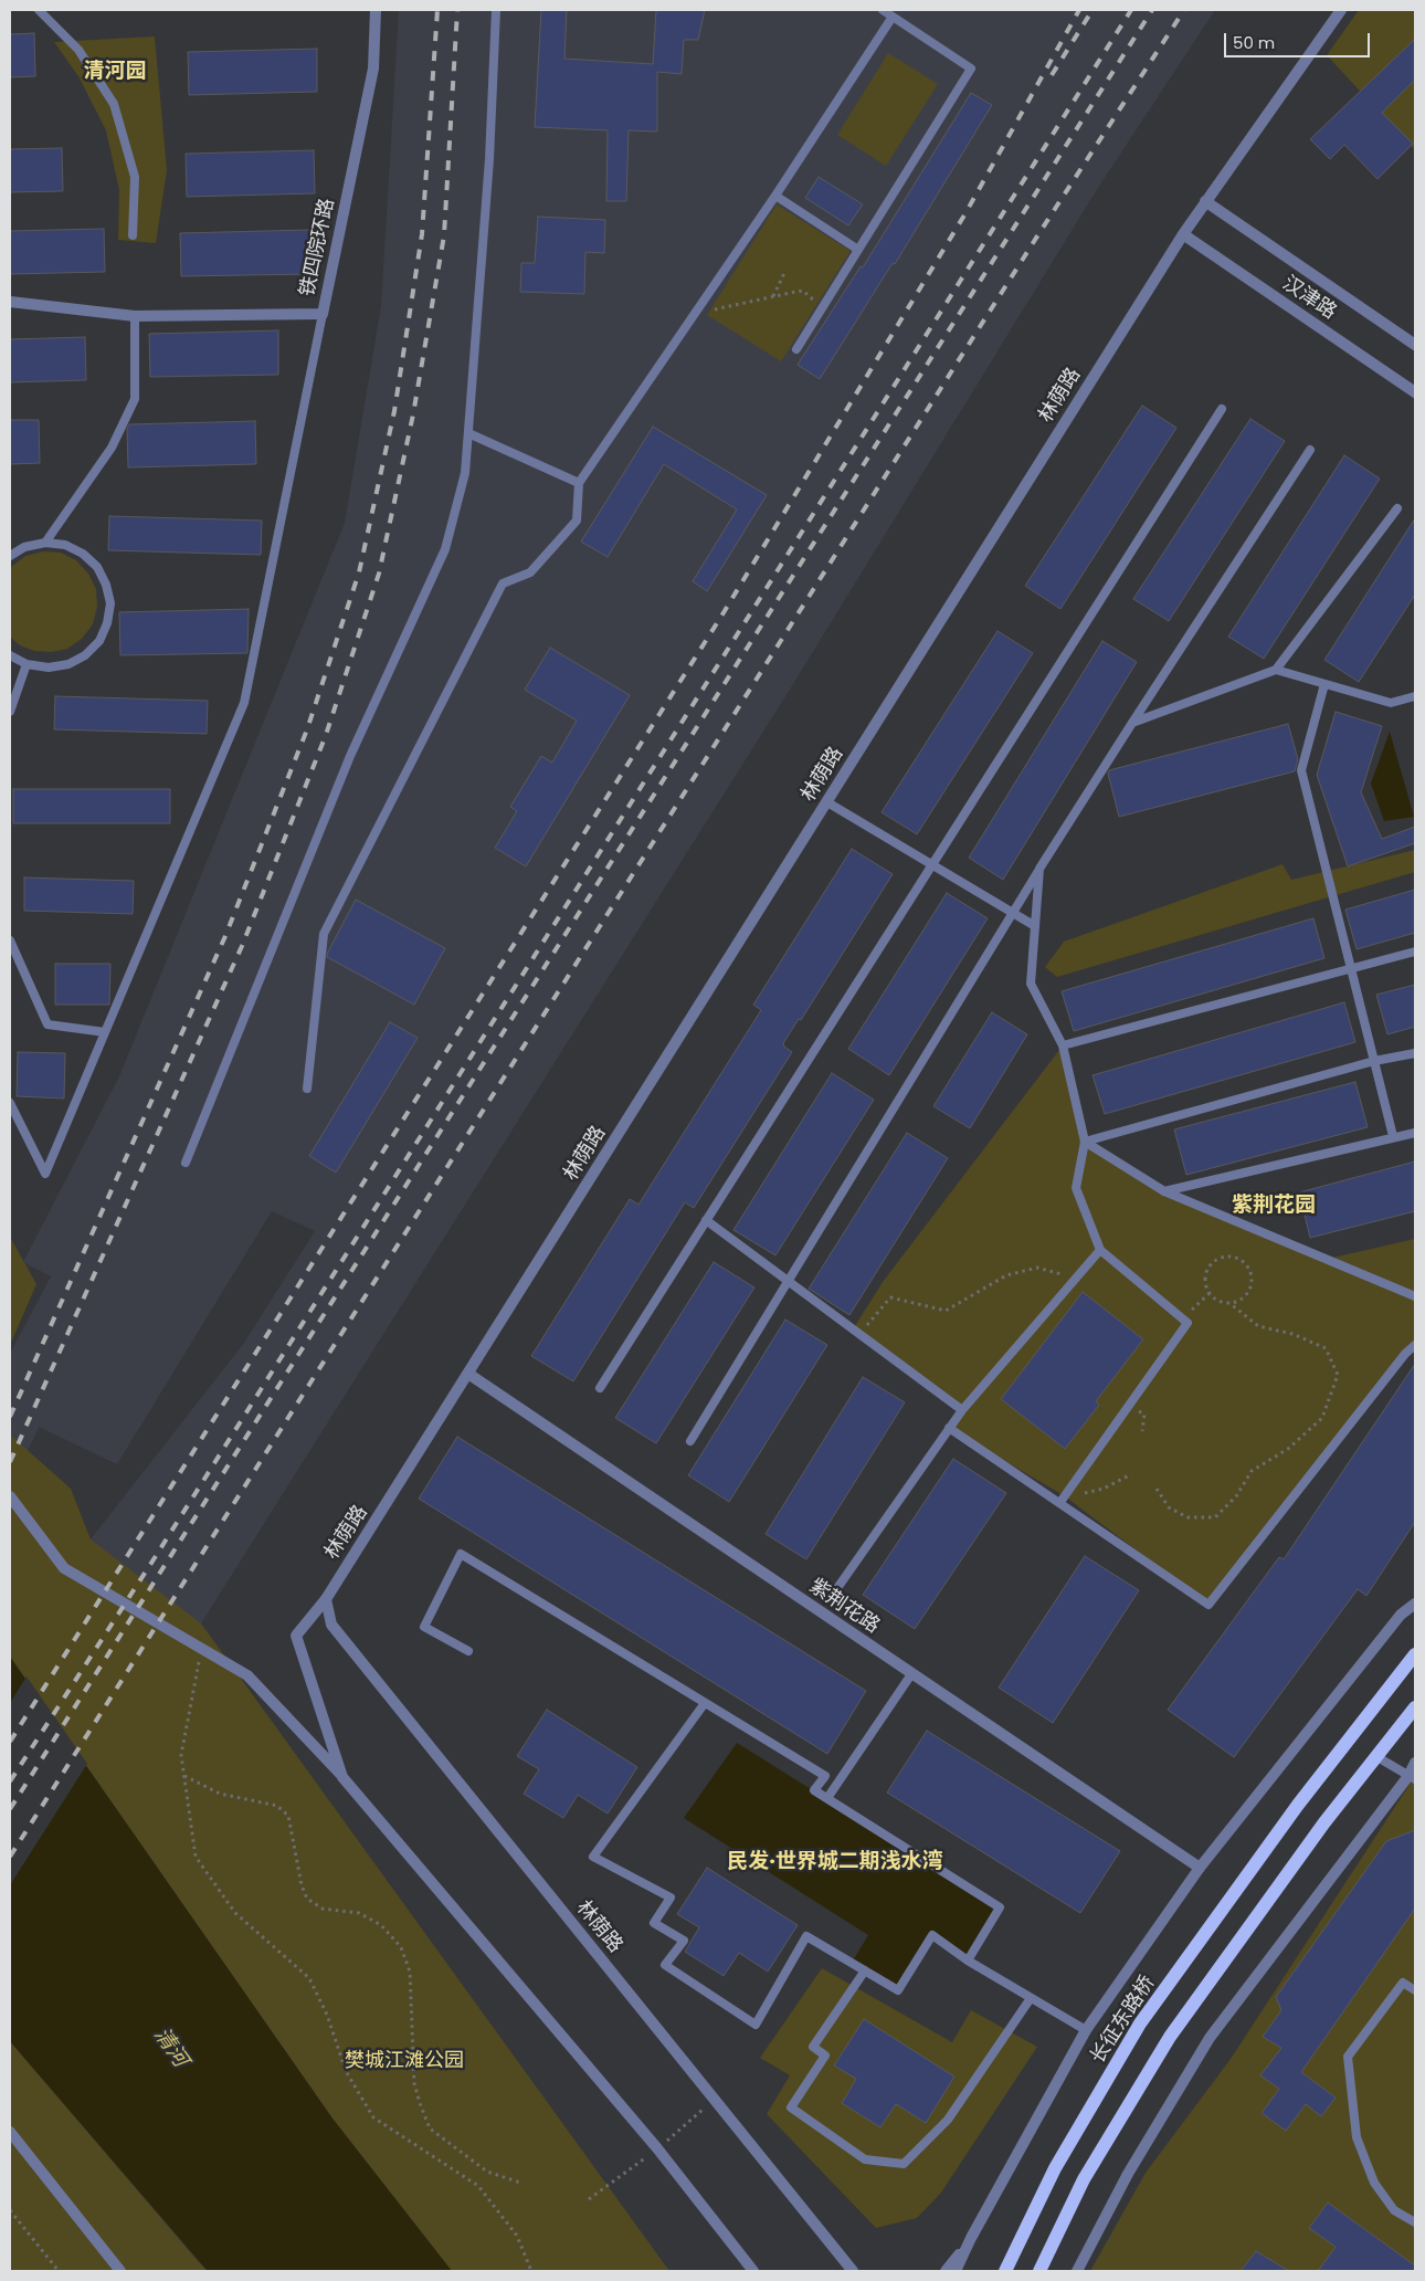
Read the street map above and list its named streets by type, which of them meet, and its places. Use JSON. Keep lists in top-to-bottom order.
{
  "streets": {
    "main road": ["长征东路桥"],
    "street": [
      "铁四院环路",
      "汉津路",
      "林荫路",
      "紫荆花路"
    ]
  },
  "crossings": [
    ["汉津路", "林荫路"],
    ["林荫路", "紫荆花路"]
  ],
  "districts": ["清河园", "紫荆花园", "民发·世界城二期浅水湾"],
  "water": ["清河"],
  "parks": ["樊城江滩公园"],
  "scale_bar": "50 m"
}
